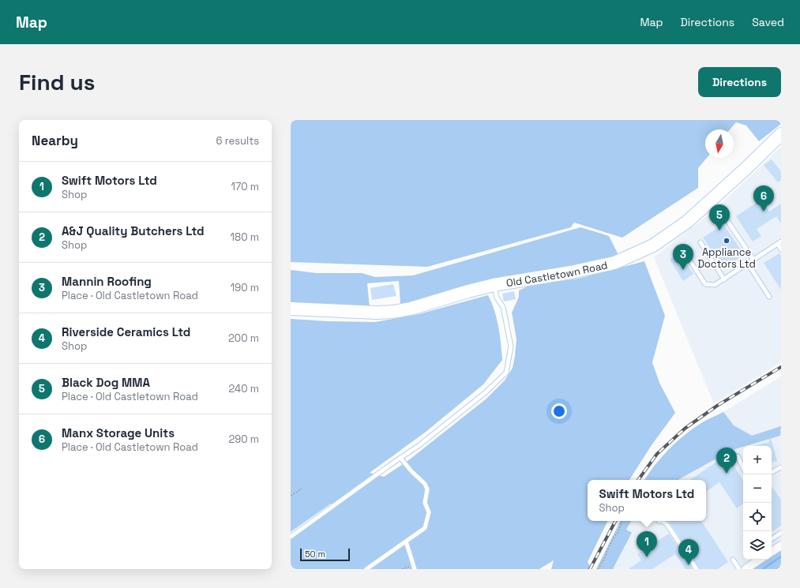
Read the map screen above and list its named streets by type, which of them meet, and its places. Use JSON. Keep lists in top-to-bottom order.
{
  "streets": {
    "highway": ["Old Castletown Road"]
  },
  "places": ["Appliance Doctors Ltd"],
  "scale_bar": "50 m",
  "north": "bottom",
  "page": {
    "header": "Map",
    "nav": ["Map", "Directions", "Saved"],
    "buttons": "Directions",
    "title": "Find us",
    "heading": ["Nearby", "6 results"],
    "list": [
      {
        "mark": "1",
        "name": "Swift Motors Ltd",
        "note": "Shop",
        "value": "170 m"
      },
      {
        "mark": "2",
        "name": "A&J Quality Butchers Ltd",
        "note": "Shop",
        "value": "180 m"
      },
      {
        "mark": "3",
        "name": "Mannin Roofing",
        "note": "Place · Old Castletown Road",
        "value": "190 m"
      },
      {
        "mark": "4",
        "name": "Riverside Ceramics Ltd",
        "note": "Shop",
        "value": "200 m"
      },
      {
        "mark": "5",
        "name": "Black Dog MMA",
        "note": "Place · Old Castletown Road",
        "value": "240 m"
      },
      {
        "mark": "6",
        "name": "Manx Storage Units",
        "note": "Place · Old Castletown Road",
        "value": "290 m"
      }
    ],
    "pins": [
      "6",
      "5",
      "3",
      "2",
      "1",
      "4"
    ],
    "map_buttons": ["+", "−"],
    "popup": ["Swift Motors Ltd", "Shop"],
    "scale": "50 m"
  }
}
